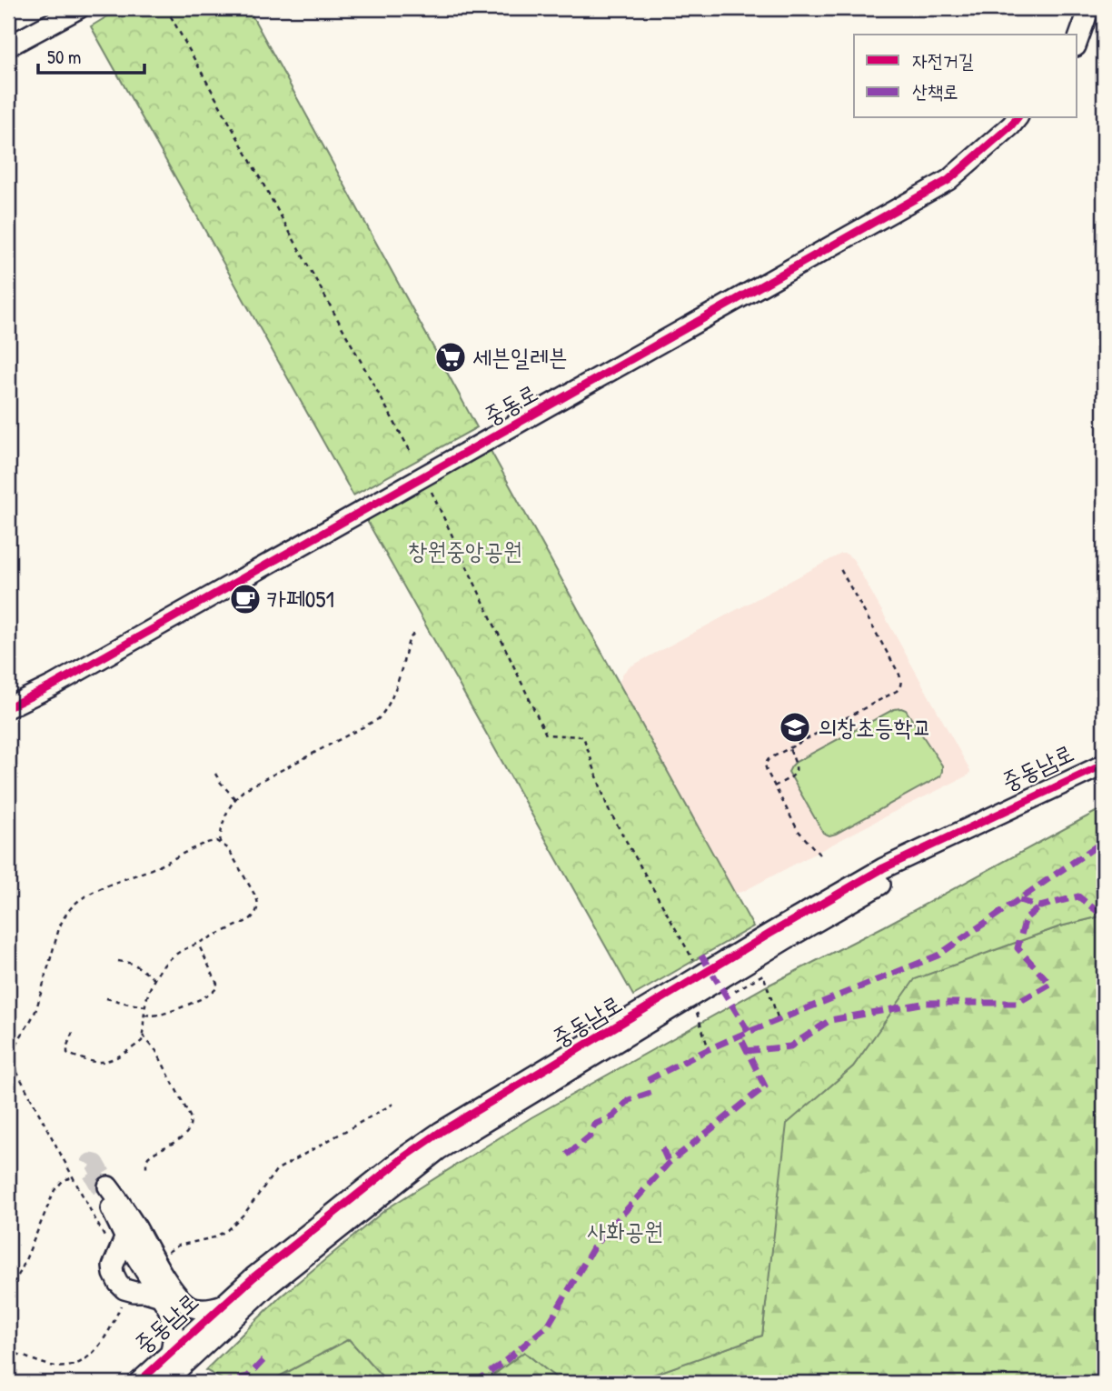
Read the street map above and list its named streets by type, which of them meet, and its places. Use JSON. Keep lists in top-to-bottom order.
{
  "streets": {
    "street": ["중동로", "중동남로"]
  },
  "parks": ["창원중앙공원", "사화공원"],
  "places": {
    "supermarket": ["세븐일레븐"],
    "cafe": ["카페051"],
    "school or university": ["의창초등학교"]
  },
  "legend": ["자전거길", "산책로"],
  "scale_bar": "50 m"
}
